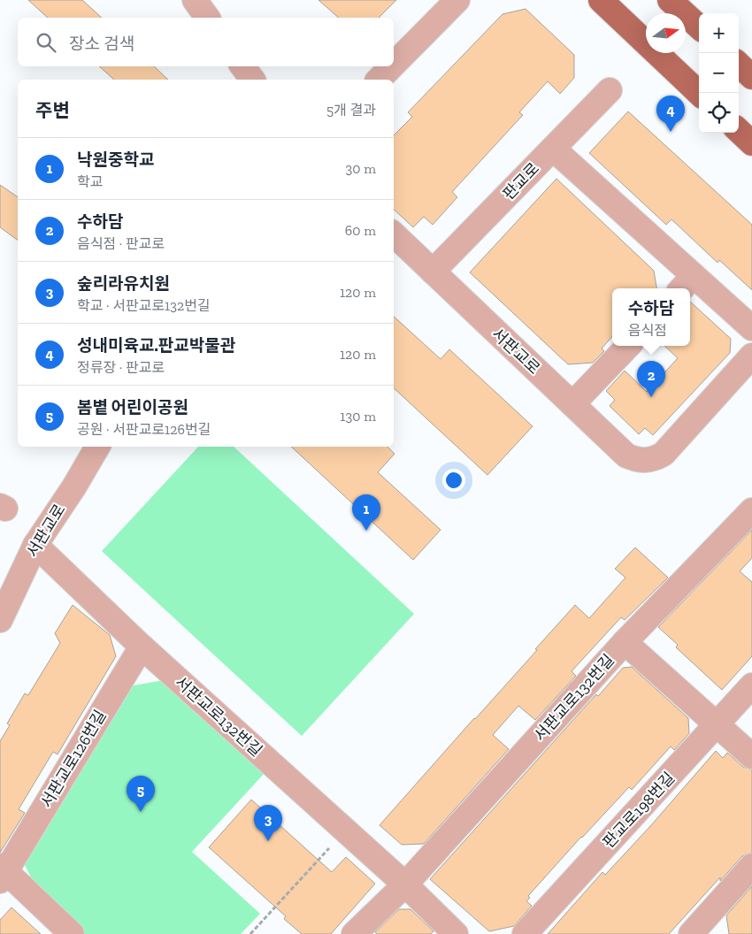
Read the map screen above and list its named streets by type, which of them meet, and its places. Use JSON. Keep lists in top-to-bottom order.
{
  "streets": {
    "street": [
      "판교로",
      "서판교로",
      "서판교로132번길",
      "서판교로126번길",
      "판교로198번길"
    ]
  },
  "crossings": [
    ["판교로", "서판교로"],
    ["서판교로", "서판교로132번길"],
    ["서판교로132번길", "서판교로126번길"],
    ["서판교로132번길", "판교로198번길"]
  ],
  "north": "right",
  "page": {
    "map_buttons": ["+", "−"],
    "search": "장소 검색",
    "heading": ["주변", "5개 결과"],
    "pins": [
      "4",
      "2",
      "1",
      "5",
      "3"
    ],
    "list": [
      {
        "mark": "1",
        "name": "낙원중학교",
        "note": "학교",
        "value": "30 m"
      },
      {
        "mark": "2",
        "name": "수하담",
        "note": "음식점 · 판교로",
        "value": "60 m"
      },
      {
        "mark": "3",
        "name": "숲리라유치원",
        "note": "학교 · 서판교로132번길",
        "value": "120 m"
      },
      {
        "mark": "4",
        "name": "성내미육교.판교박물관",
        "note": "정류장 · 판교로",
        "value": "120 m"
      },
      {
        "mark": "5",
        "name": "봄볕 어린이공원",
        "note": "공원 · 서판교로126번길",
        "value": "130 m"
      }
    ],
    "popup": ["수하담", "음식점"]
  }
}
